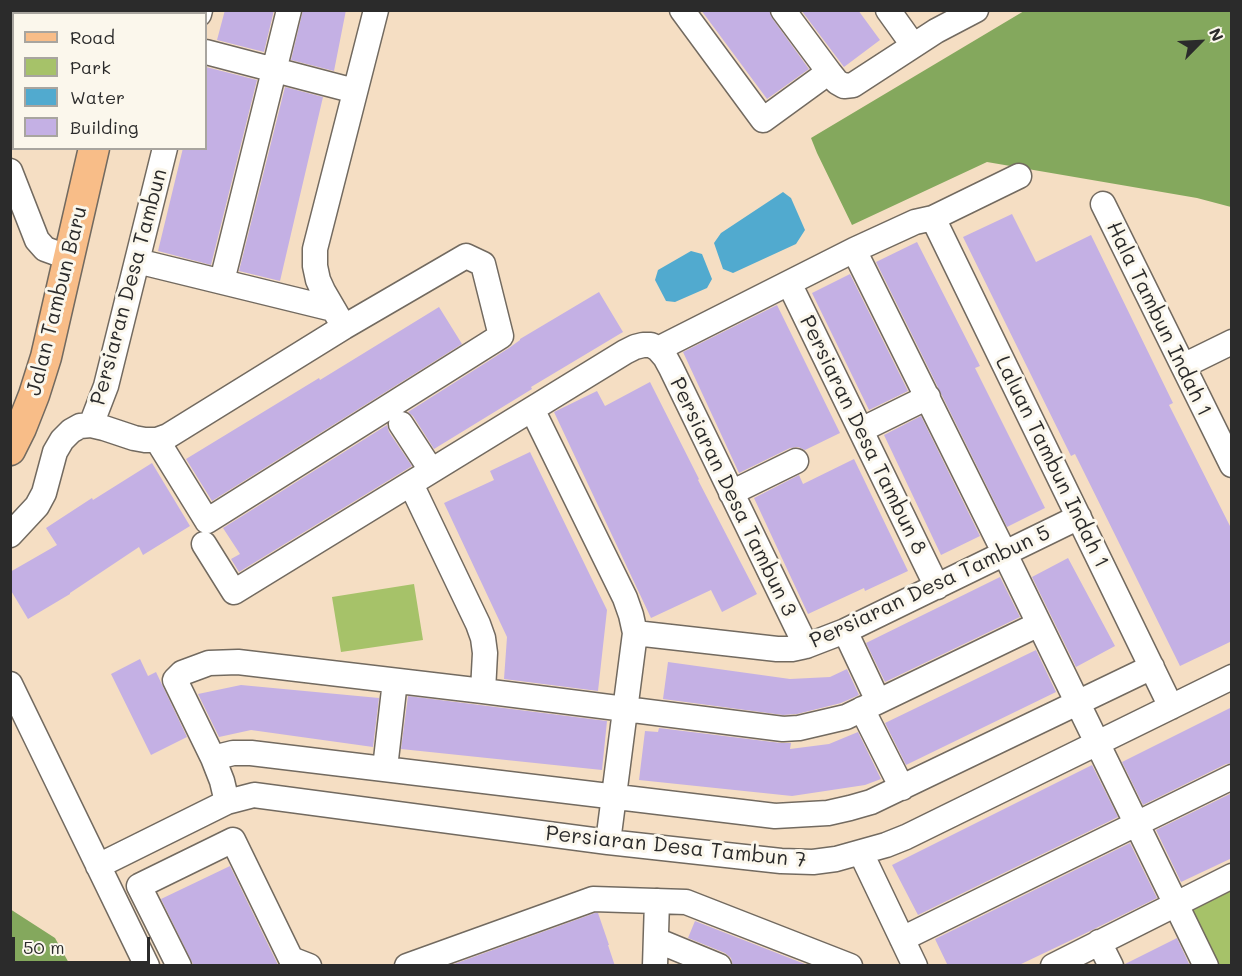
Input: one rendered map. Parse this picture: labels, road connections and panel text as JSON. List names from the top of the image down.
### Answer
{
  "streets": {
    "main road": ["Jalan Tambun Baru"],
    "street": [
      "Persiaran Desa Tambun",
      "Hala Tambun Indah 1",
      "Persiaran Desa Tambun 8",
      "Laluan Tambun Indah 1",
      "Persiaran Desa Tambun 3",
      "Persiaran Desa Tambun 5",
      "Persiaran Desa Tambun 7"
    ]
  },
  "crossings": [
    ["Persiaran Desa Tambun 8", "Persiaran Desa Tambun 5"],
    ["Laluan Tambun Indah 1", "Persiaran Desa Tambun 5"],
    ["Laluan Tambun Indah 1", "Persiaran Desa Tambun 7"],
    ["Persiaran Desa Tambun 3", "Persiaran Desa Tambun 5"]
  ],
  "legend": [
    "Road",
    "Park",
    "Water",
    "Building"
  ],
  "scale_bar": "50 m",
  "north": "top right"
}
